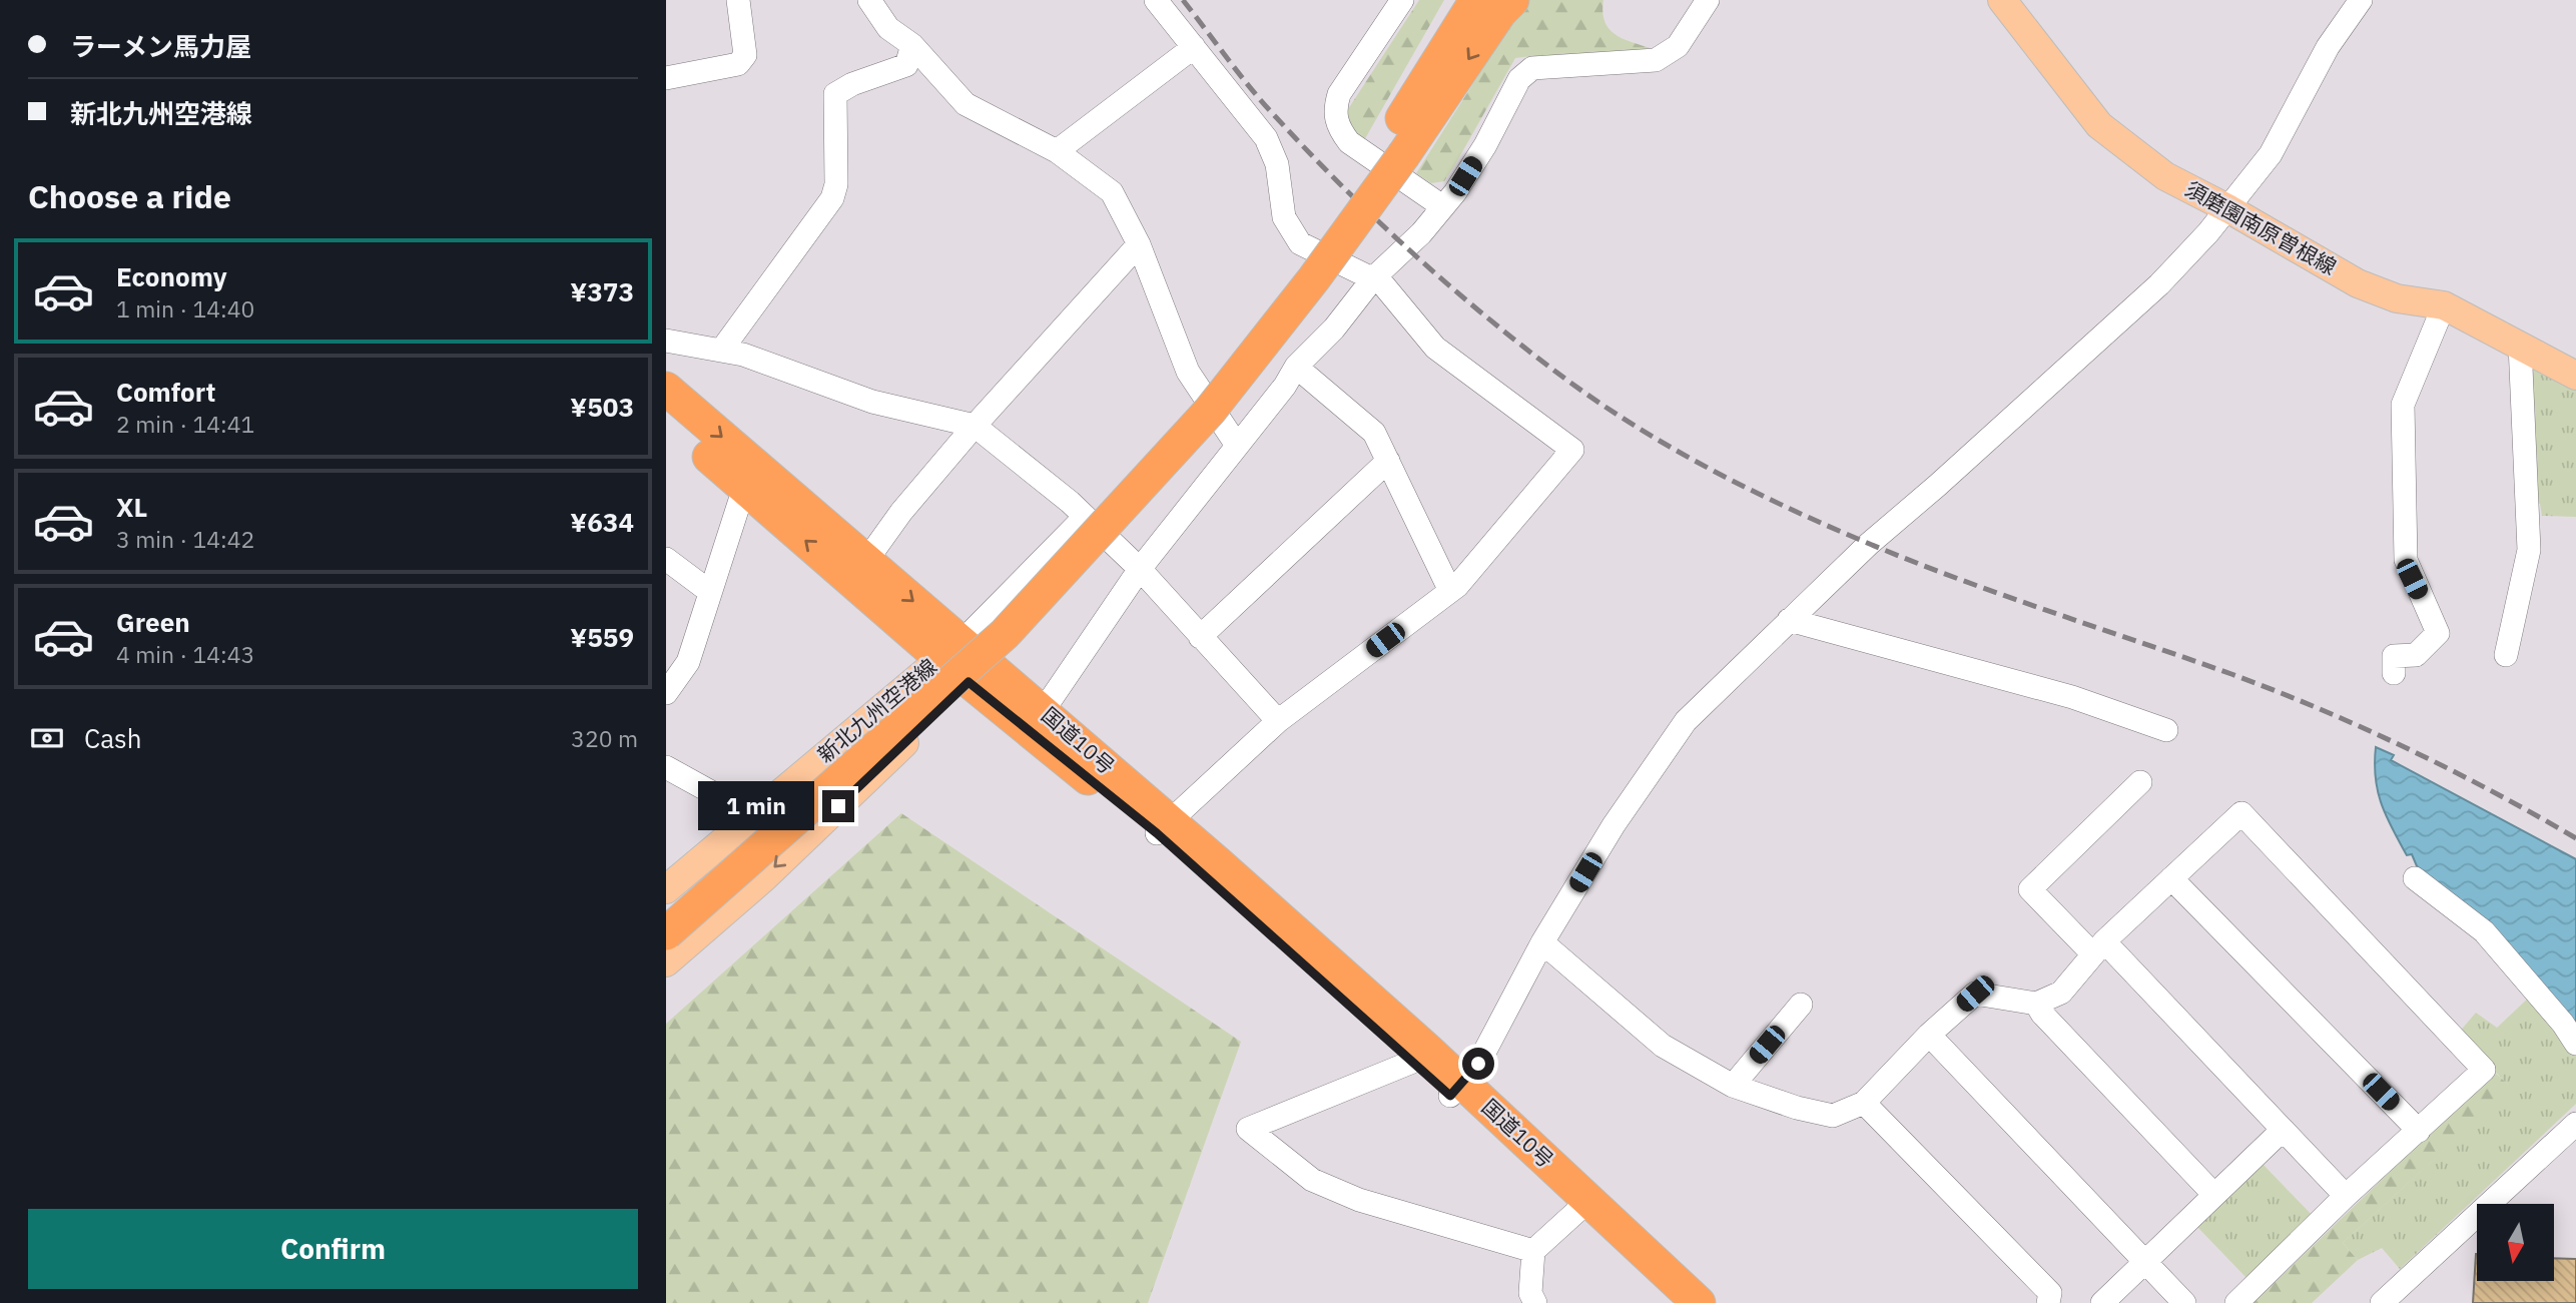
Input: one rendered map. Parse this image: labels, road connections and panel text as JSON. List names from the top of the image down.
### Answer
{
  "streets": {
    "highway": ["国道10号"],
    "main road": ["須磨園南原曽根線", "新北九州空港線"]
  },
  "crossings": [
    ["新北九州空港線", "国道10号"]
  ],
  "north": "bottom",
  "page": {
    "banner": ["ラーメン馬力屋", "新北九州空港線"],
    "heading": "Choose a ride",
    "list": [
      {
        "name": "Economy",
        "note": "1 min · 14:40",
        "value": "¥373"
      },
      {
        "name": "Comfort",
        "note": "2 min · 14:41",
        "value": "¥503"
      },
      {
        "name": "XL",
        "note": "3 min · 14:42",
        "value": "¥634"
      },
      {
        "name": "Green",
        "note": "4 min · 14:43",
        "value": "¥559"
      }
    ],
    "pay": ["Cash", "320 m"],
    "bubble": "1 min",
    "buttons": "Confirm"
  }
}
